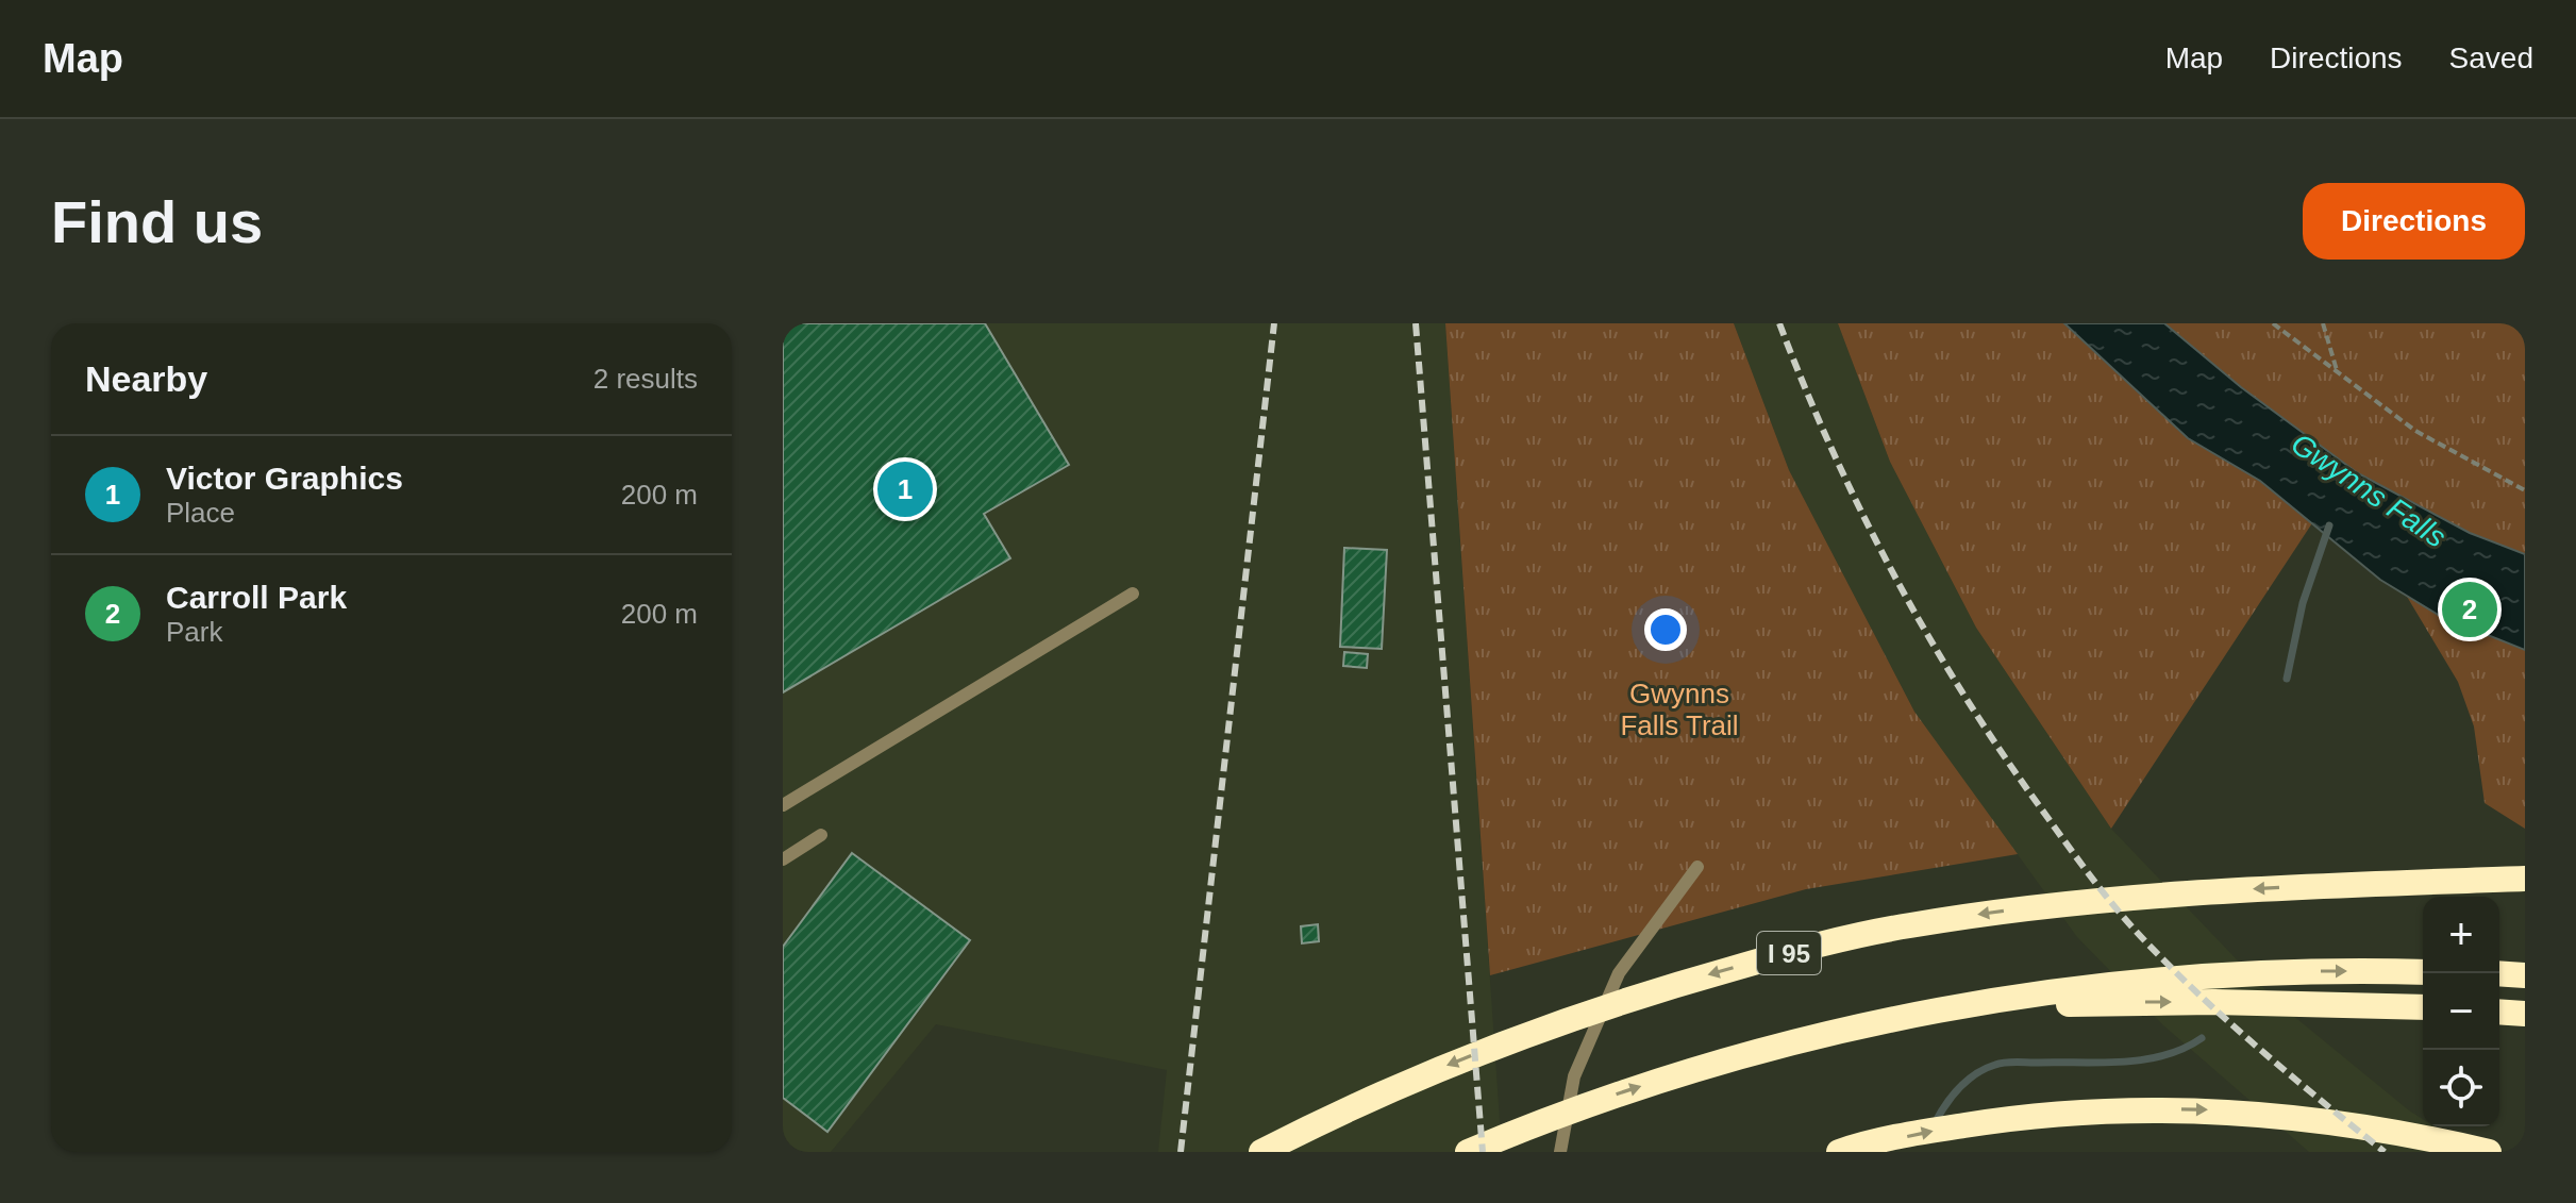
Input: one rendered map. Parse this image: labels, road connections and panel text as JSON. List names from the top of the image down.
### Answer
{
  "streets": {
    "highway": ["I 95"]
  },
  "water": ["Gwynns Falls"],
  "parks": ["Gwynns Falls Trail"],
  "page": {
    "header": "Map",
    "nav": ["Map", "Directions", "Saved"],
    "buttons": "Directions",
    "title": "Find us",
    "heading": ["Nearby", "2 results"],
    "list": [
      {
        "mark": "1",
        "name": "Victor Graphics",
        "note": "Place",
        "value": "200 m"
      },
      {
        "mark": "2",
        "name": "Carroll Park",
        "note": "Park",
        "value": "200 m"
      }
    ],
    "pins": ["1", "2"],
    "map_buttons": ["+", "−"]
  }
}
